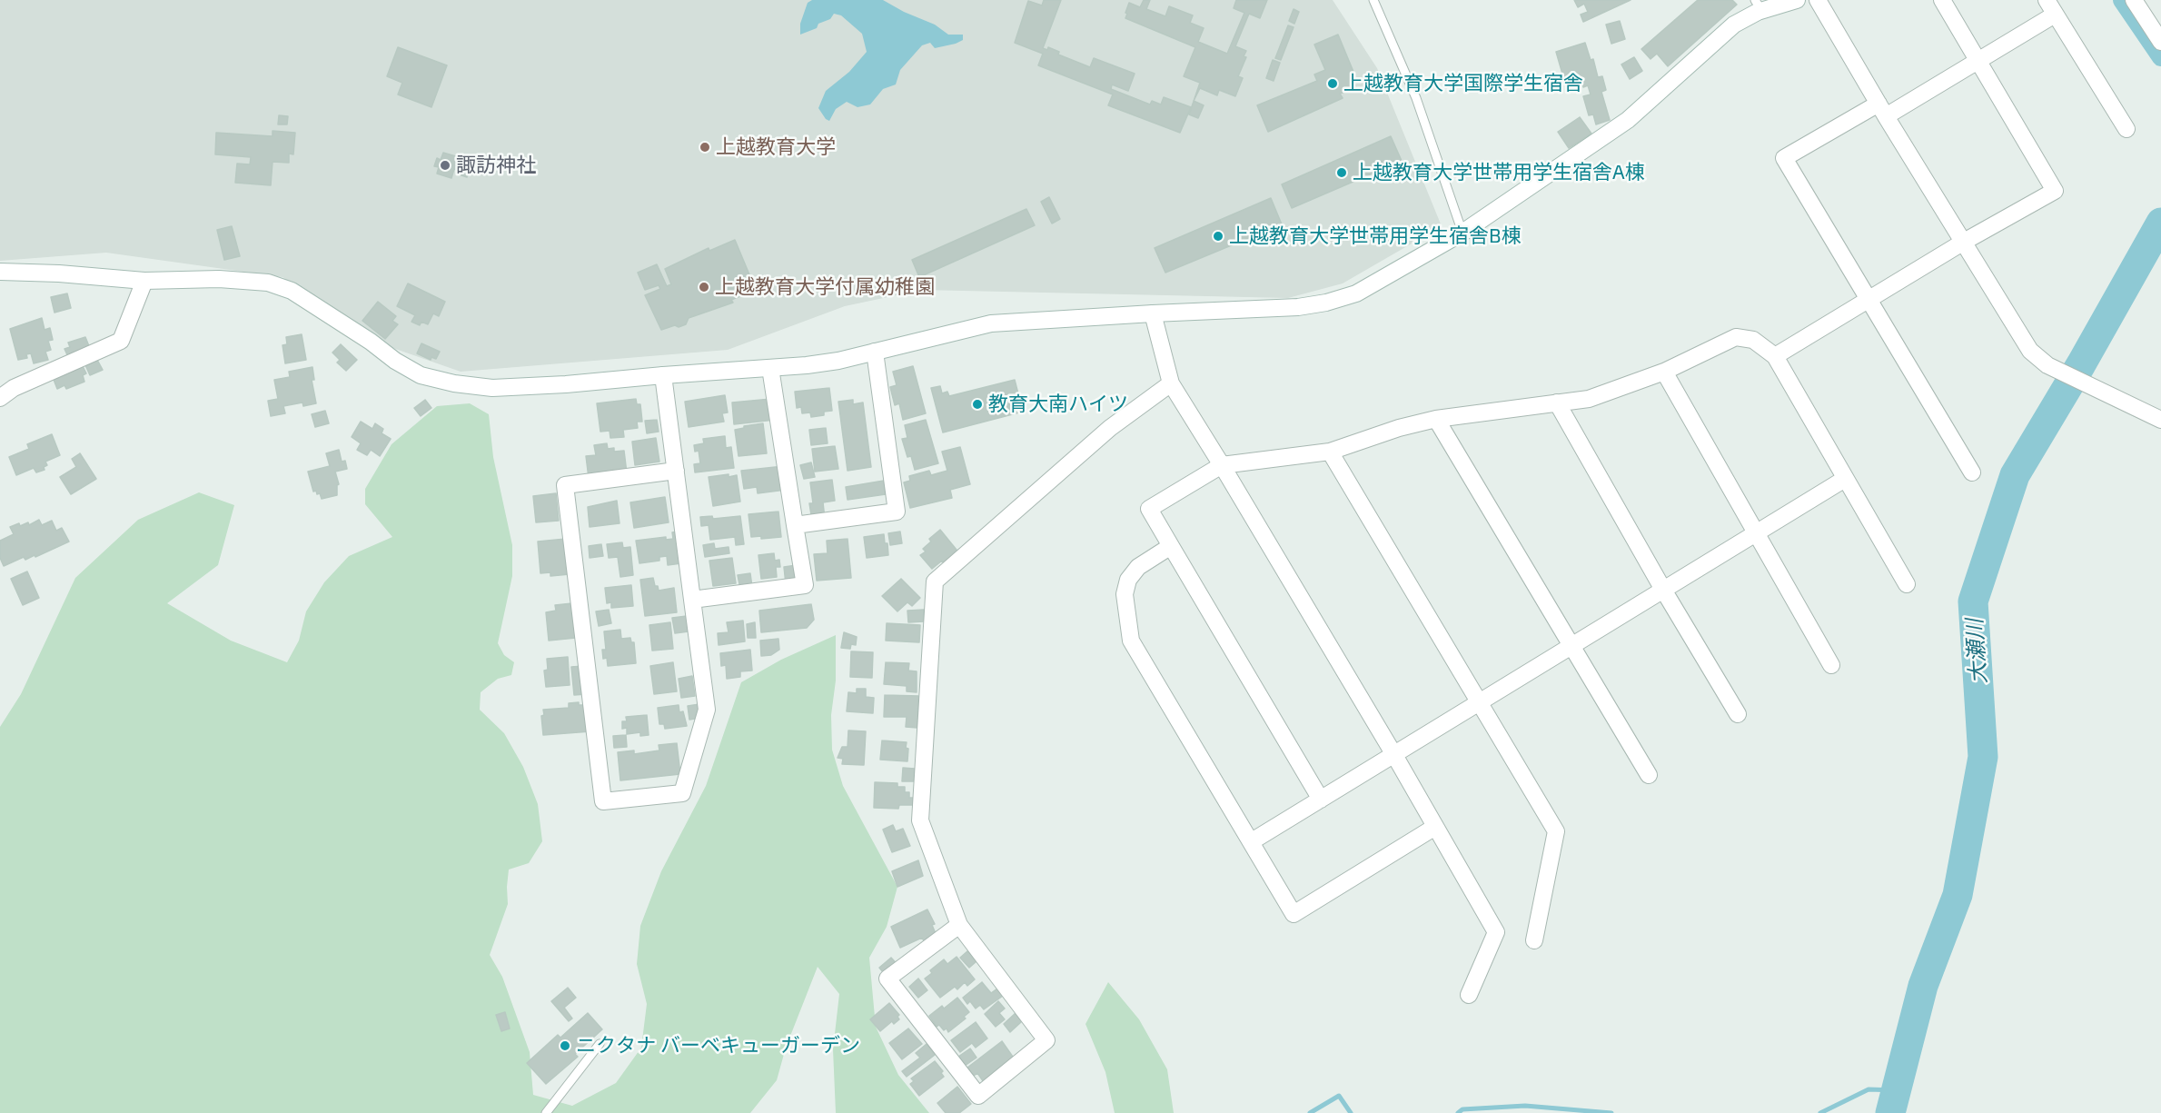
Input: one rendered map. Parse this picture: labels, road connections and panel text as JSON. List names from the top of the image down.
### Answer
{
  "water": ["大瀬川"],
  "places": [
    "上越教育大学国際学生宿舎",
    "上越教育大学",
    "諏訪神社",
    "上越教育大学世帯用学生宿舎A棟",
    "上越教育大学世帯用学生宿舎B棟",
    "上越教育大学付属幼稚園",
    "教育大南ハイツ",
    "ニクタナ バーベキューガーデン"
  ]
}
